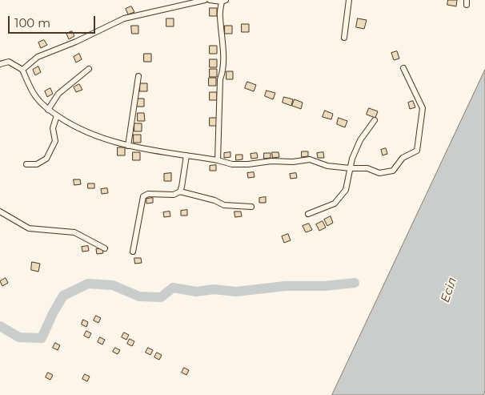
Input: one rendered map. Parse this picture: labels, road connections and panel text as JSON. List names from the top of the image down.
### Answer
{
  "water": ["Есіл"],
  "scale_bar": "100 m"
}
